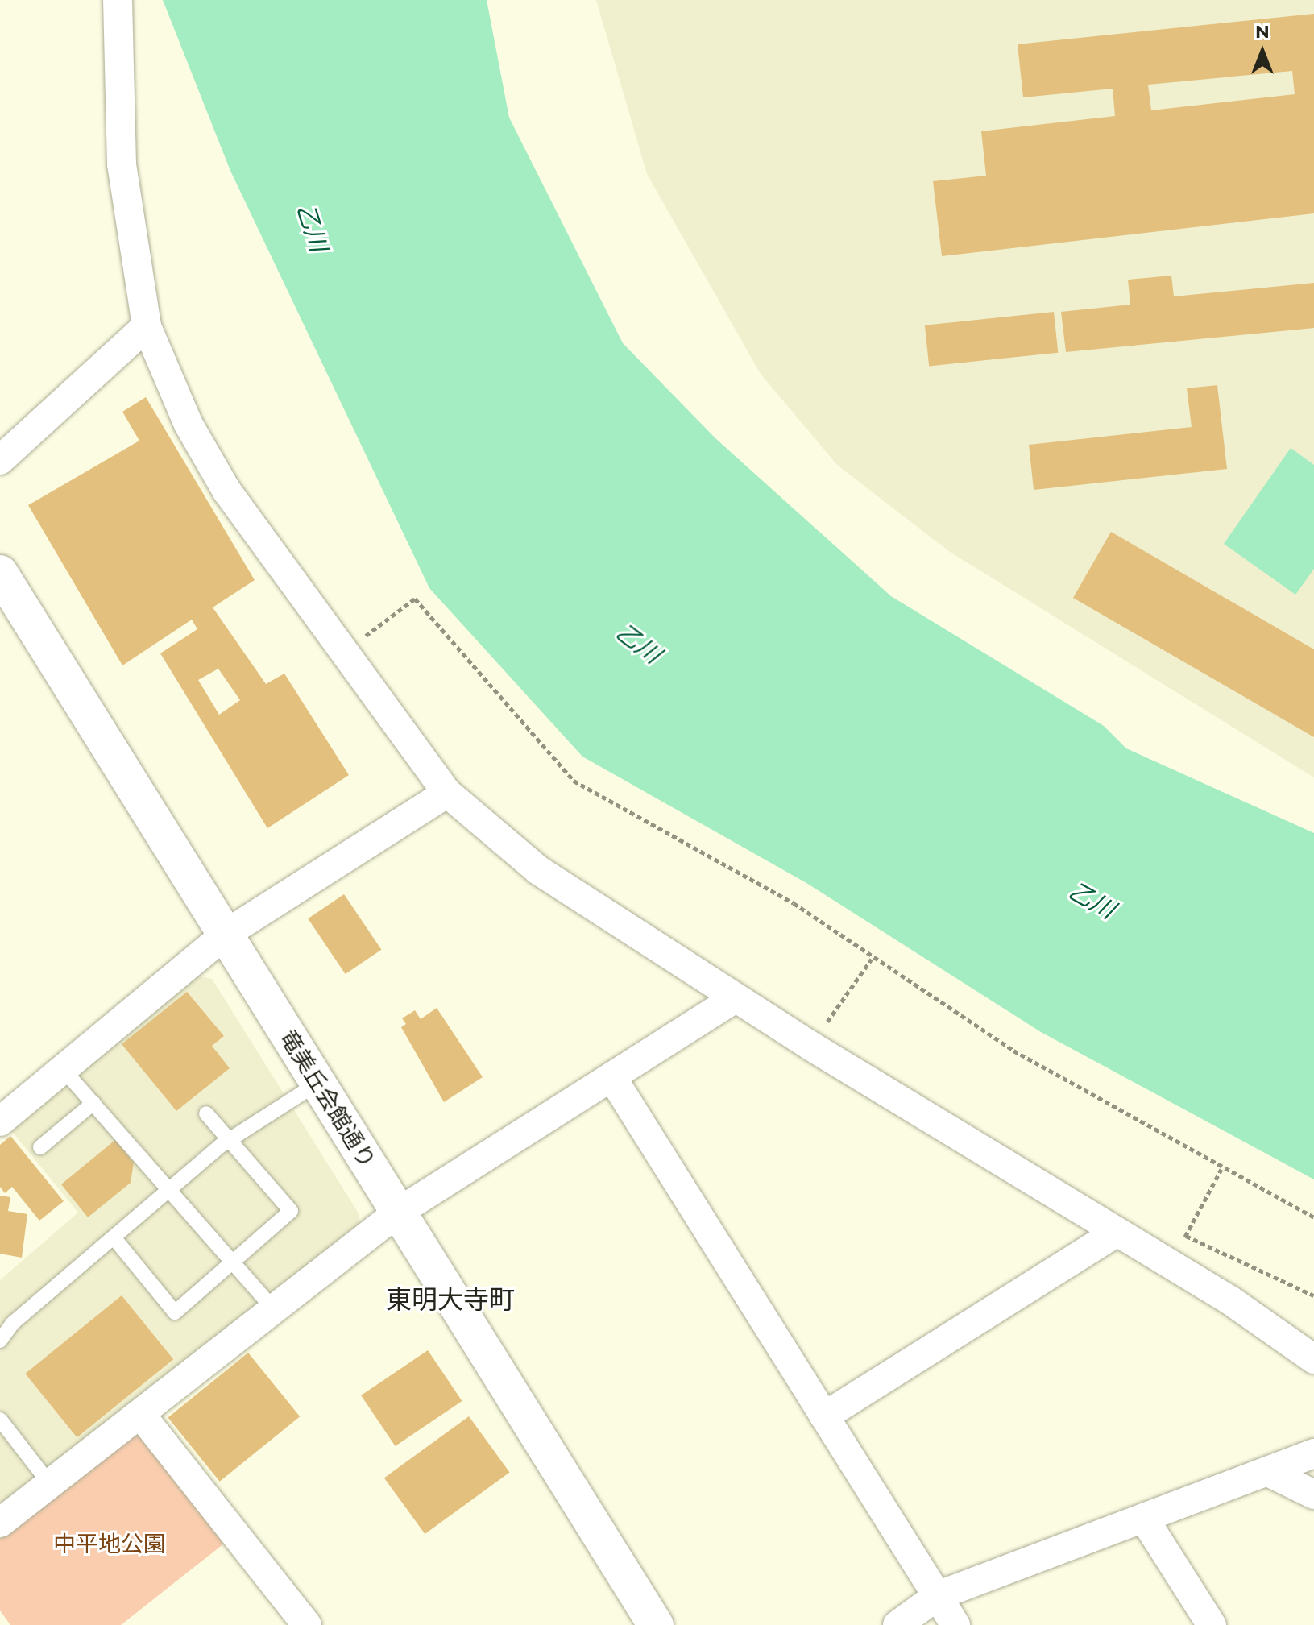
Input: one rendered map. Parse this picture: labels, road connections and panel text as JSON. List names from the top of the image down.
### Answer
{
  "streets": {
    "street": ["竜美丘会館通り"]
  },
  "districts": ["東明大寺町"],
  "water": ["乙川"],
  "parks": ["中平地公園"],
  "north": "top"
}
